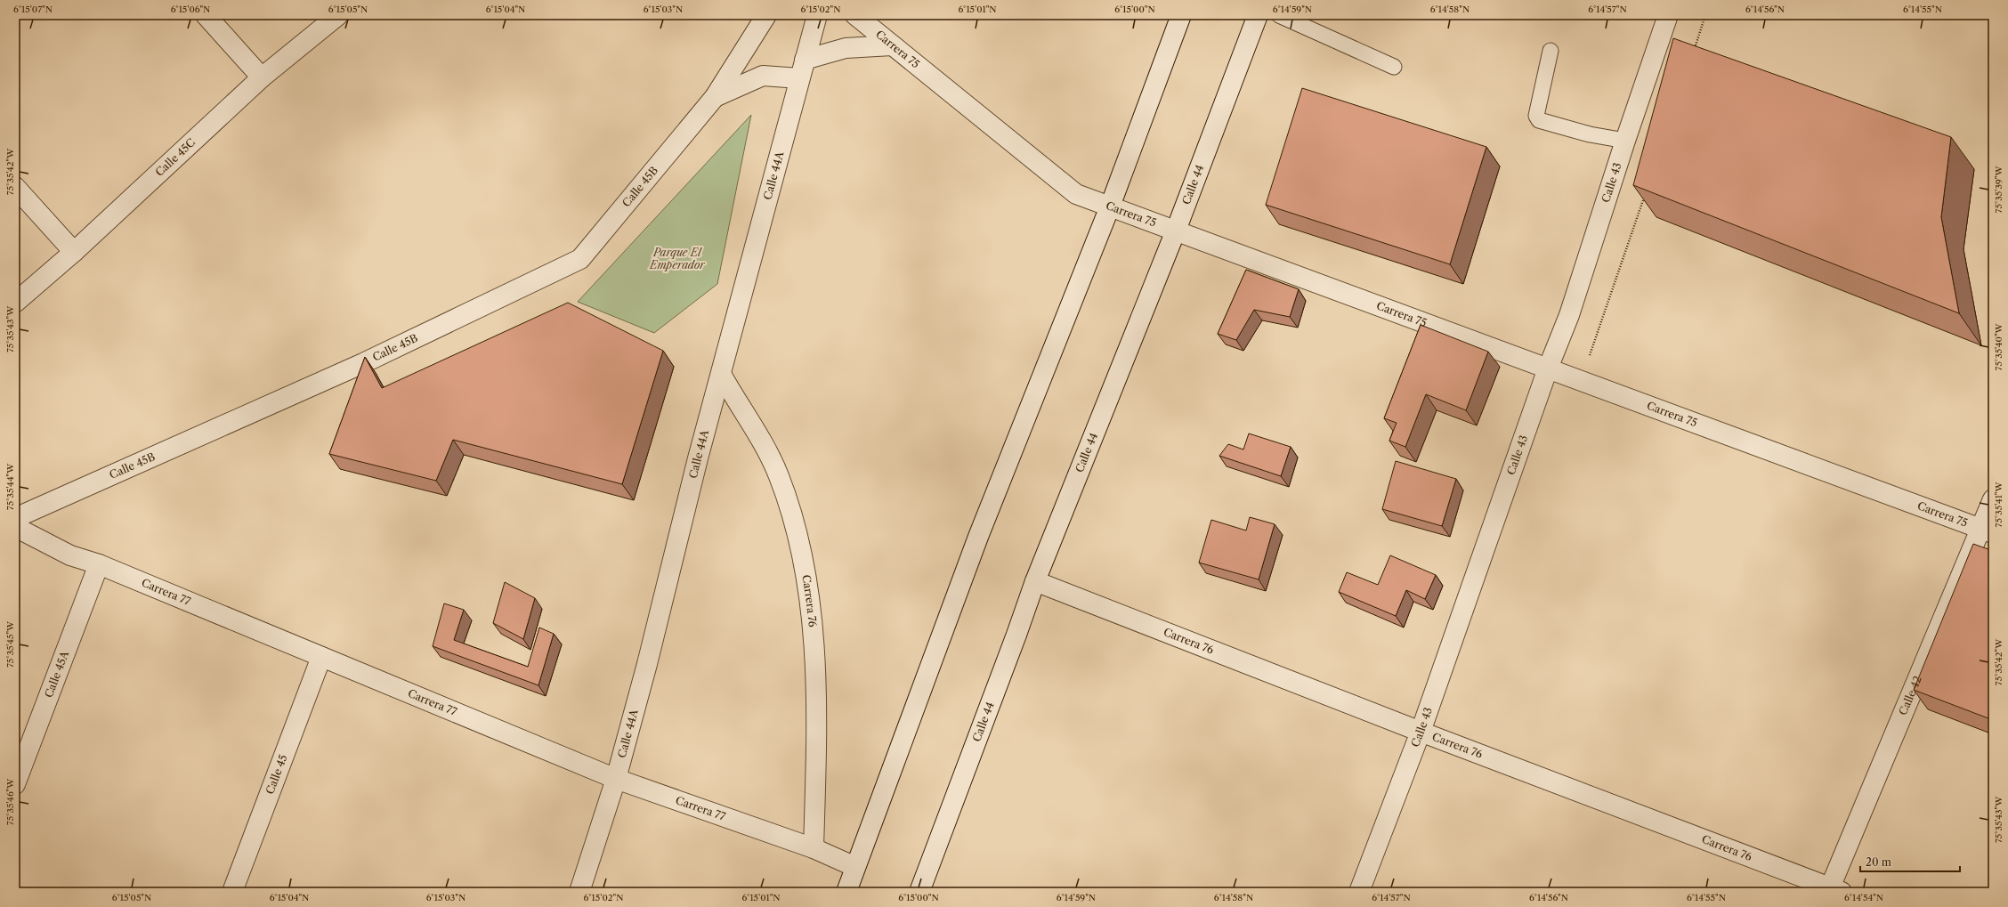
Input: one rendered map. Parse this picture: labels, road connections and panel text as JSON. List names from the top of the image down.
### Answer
{
  "streets": {
    "street": [
      "Carrera 75",
      "Calle 45C",
      "Calle 44A",
      "Calle 43",
      "Calle 44",
      "Calle 45B",
      "Carrera 77",
      "Carrera 76",
      "Calle 45A",
      "Calle 42",
      "Calle 45"
    ]
  },
  "crossings": [
    ["Carrera 75", "Calle 43"],
    ["Carrera 75", "Calle 44"],
    ["Carrera 75", "Calle 42"],
    ["Calle 44A", "Calle 45B"],
    ["Calle 44A", "Carrera 77"],
    ["Calle 44A", "Carrera 76"],
    ["Calle 43", "Carrera 76"],
    ["Calle 44", "Carrera 76"],
    ["Carrera 77", "Carrera 76"],
    ["Carrera 77", "Calle 45A"],
    ["Carrera 77", "Calle 45"],
    ["Carrera 76", "Calle 42"]
  ],
  "parks": ["Parque El Emperador"],
  "scale_bar": "20 m",
  "coordinates": [
    "6°15'07\"N",
    "6°15'06\"N",
    "6°15'05\"N",
    "6°15'04\"N",
    "6°15'03\"N",
    "6°15'02\"N",
    "6°15'01\"N",
    "6°15'00\"N",
    "6°14'59\"N",
    "6°14'58\"N",
    "6°14'57\"N",
    "6°14'56\"N",
    "6°14'55\"N",
    "75°35'42\"W",
    "75°35'39\"W",
    "75°35'43\"W",
    "75°35'40\"W",
    "75°35'44\"W",
    "75°35'41\"W",
    "75°35'45\"W",
    "75°35'46\"W",
    "6°14'54\"N"
  ]
}
